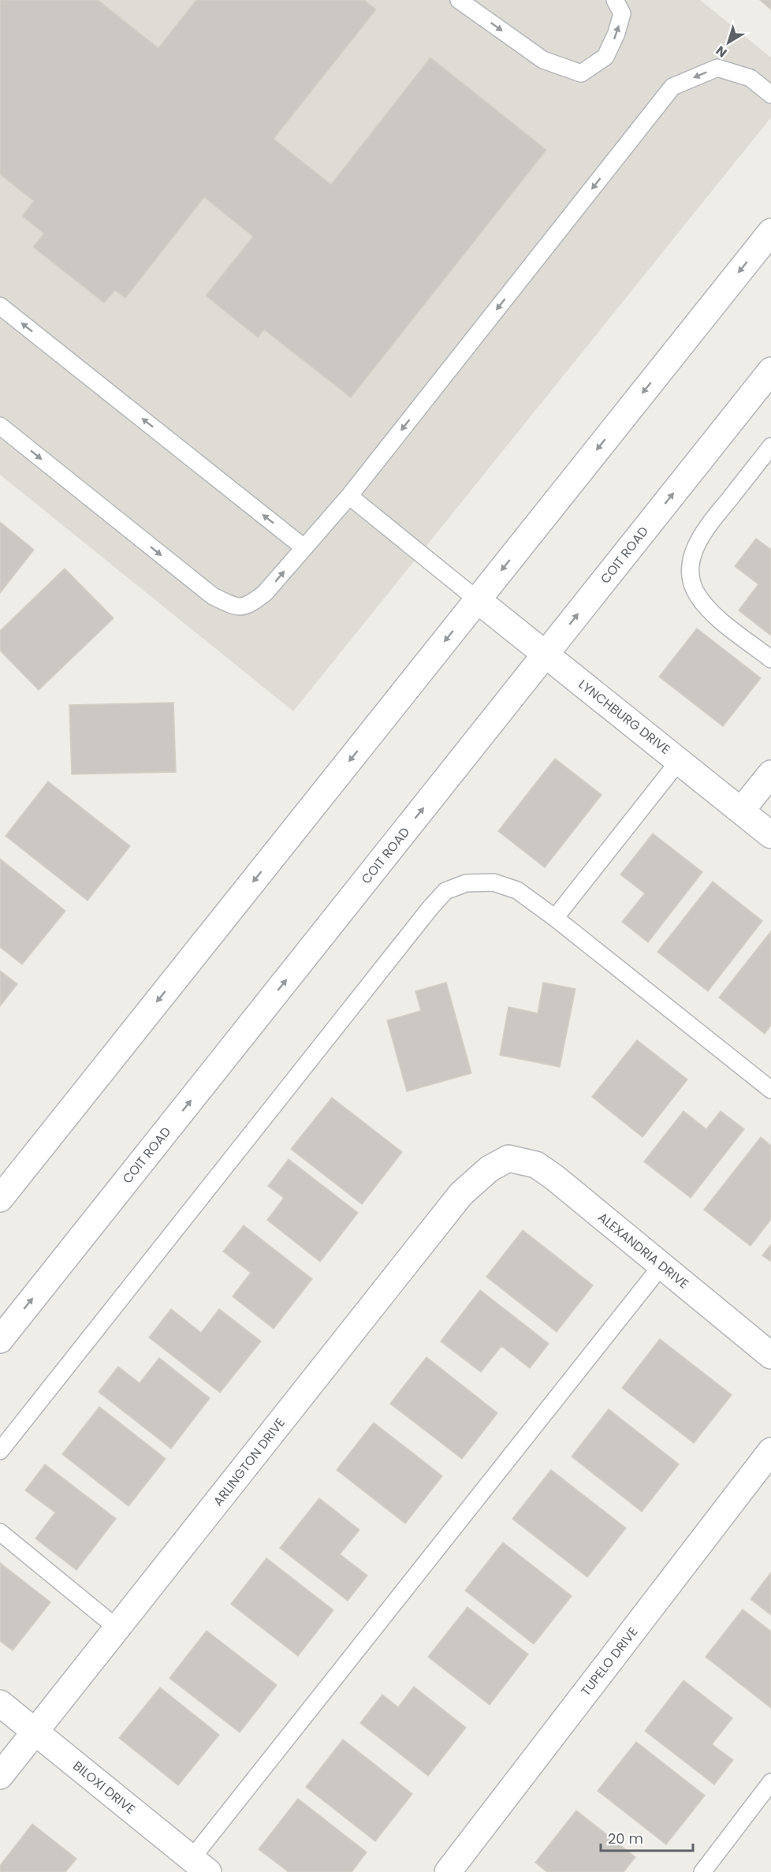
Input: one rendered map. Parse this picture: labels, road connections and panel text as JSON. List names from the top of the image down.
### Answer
{
  "streets": {
    "main road": [
      "COIT ROAD",
      "LYNCHBURG DRIVE",
      "ALEXANDRIA DRIVE",
      "ARLINGTON DRIVE",
      "TUPELO DRIVE",
      "BILOXI DRIVE"
    ]
  },
  "crossings": [
    ["COIT ROAD", "LYNCHBURG DRIVE"],
    ["ALEXANDRIA DRIVE", "ARLINGTON DRIVE"],
    ["ARLINGTON DRIVE", "BILOXI DRIVE"]
  ],
  "scale_bar": "20 m",
  "north": "bottom left"
}
